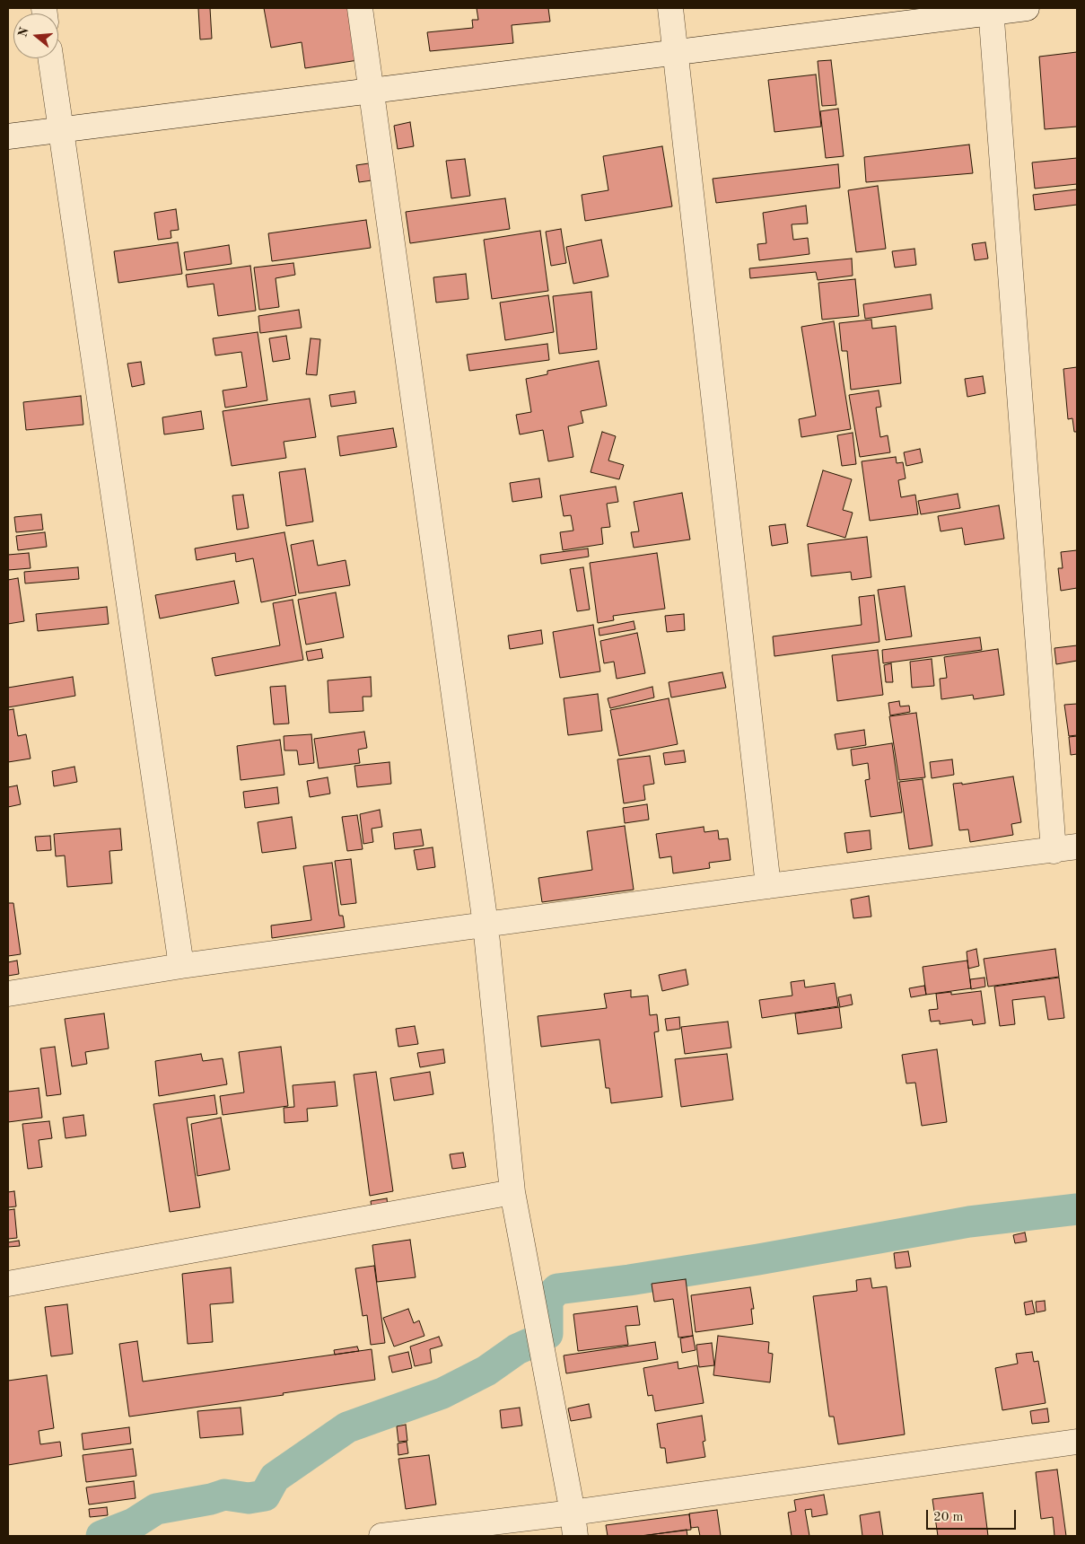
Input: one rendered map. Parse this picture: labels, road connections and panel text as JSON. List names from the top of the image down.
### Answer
{
  "scale_bar": "20 m",
  "north": "left"
}
